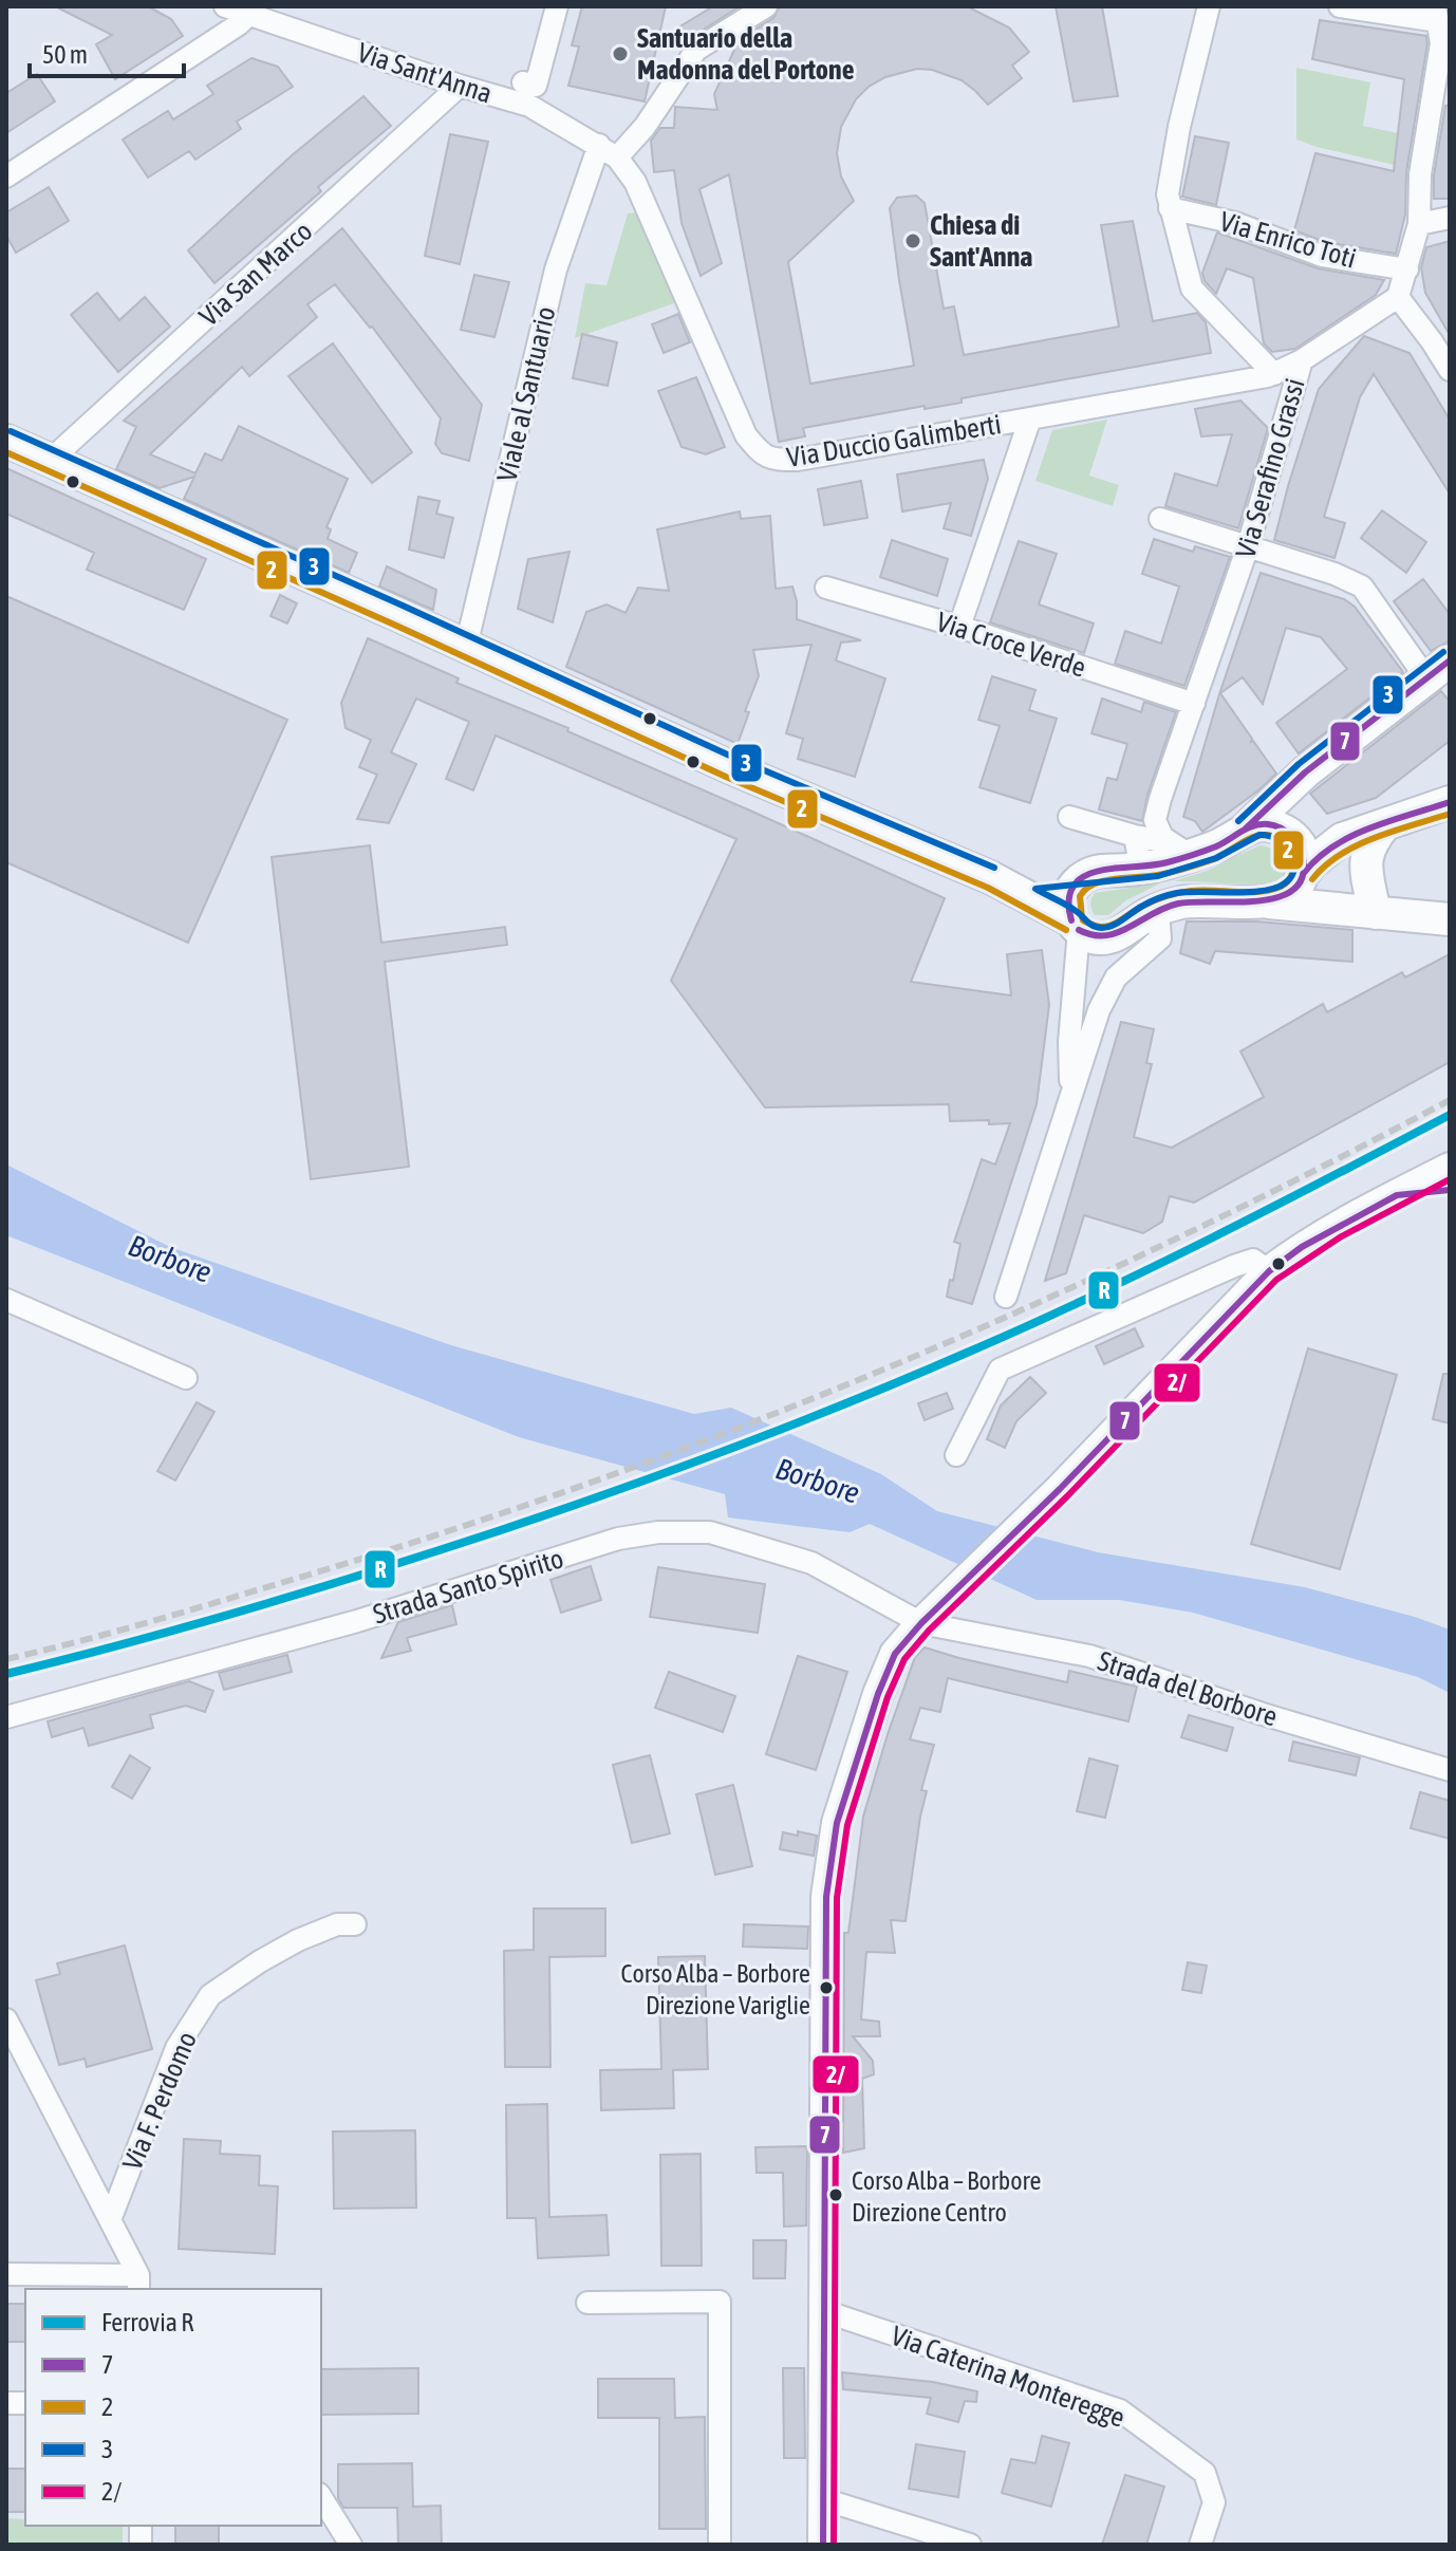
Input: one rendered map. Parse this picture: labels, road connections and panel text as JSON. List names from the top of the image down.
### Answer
{
  "streets": {
    "street": [
      "Via Sant'Anna",
      "Via Enrico Toti",
      "Via San Marco",
      "Viale al Santuario",
      "Via Duccio Galimberti",
      "Via Serafino Grassi",
      "Via Croce Verde",
      "Strada Santo Spirito",
      "Strada del Borbore",
      "Via F. Perdomo",
      "Via Caterina Monteregge"
    ]
  },
  "crossings": [
    ["Via Sant'Anna", "Via San Marco"],
    ["Via Sant'Anna", "Viale al Santuario"],
    ["Via Sant'Anna", "Via Duccio Galimberti"],
    ["Viale al Santuario", "Via Duccio Galimberti"],
    ["Via Duccio Galimberti", "Via Serafino Grassi"],
    ["Via Serafino Grassi", "Via Croce Verde"],
    ["Strada Santo Spirito", "Strada del Borbore"]
  ],
  "water": ["Borbore"],
  "places": [
    "Santuario della Madonna del Portone",
    "Chiesa di Sant'Anna",
    "Corso Alba – Borbore Direzione Variglie",
    "Corso Alba – Borbore Direzione Centro"
  ],
  "lines": [
    "transit line 3",
    "transit line 2",
    "transit line 7",
    "rail line R",
    "transit line 2/"
  ],
  "legend": [
    "Ferrovia R",
    "7",
    "2",
    "3",
    "2/"
  ],
  "scale_bar": "50 m"
}
